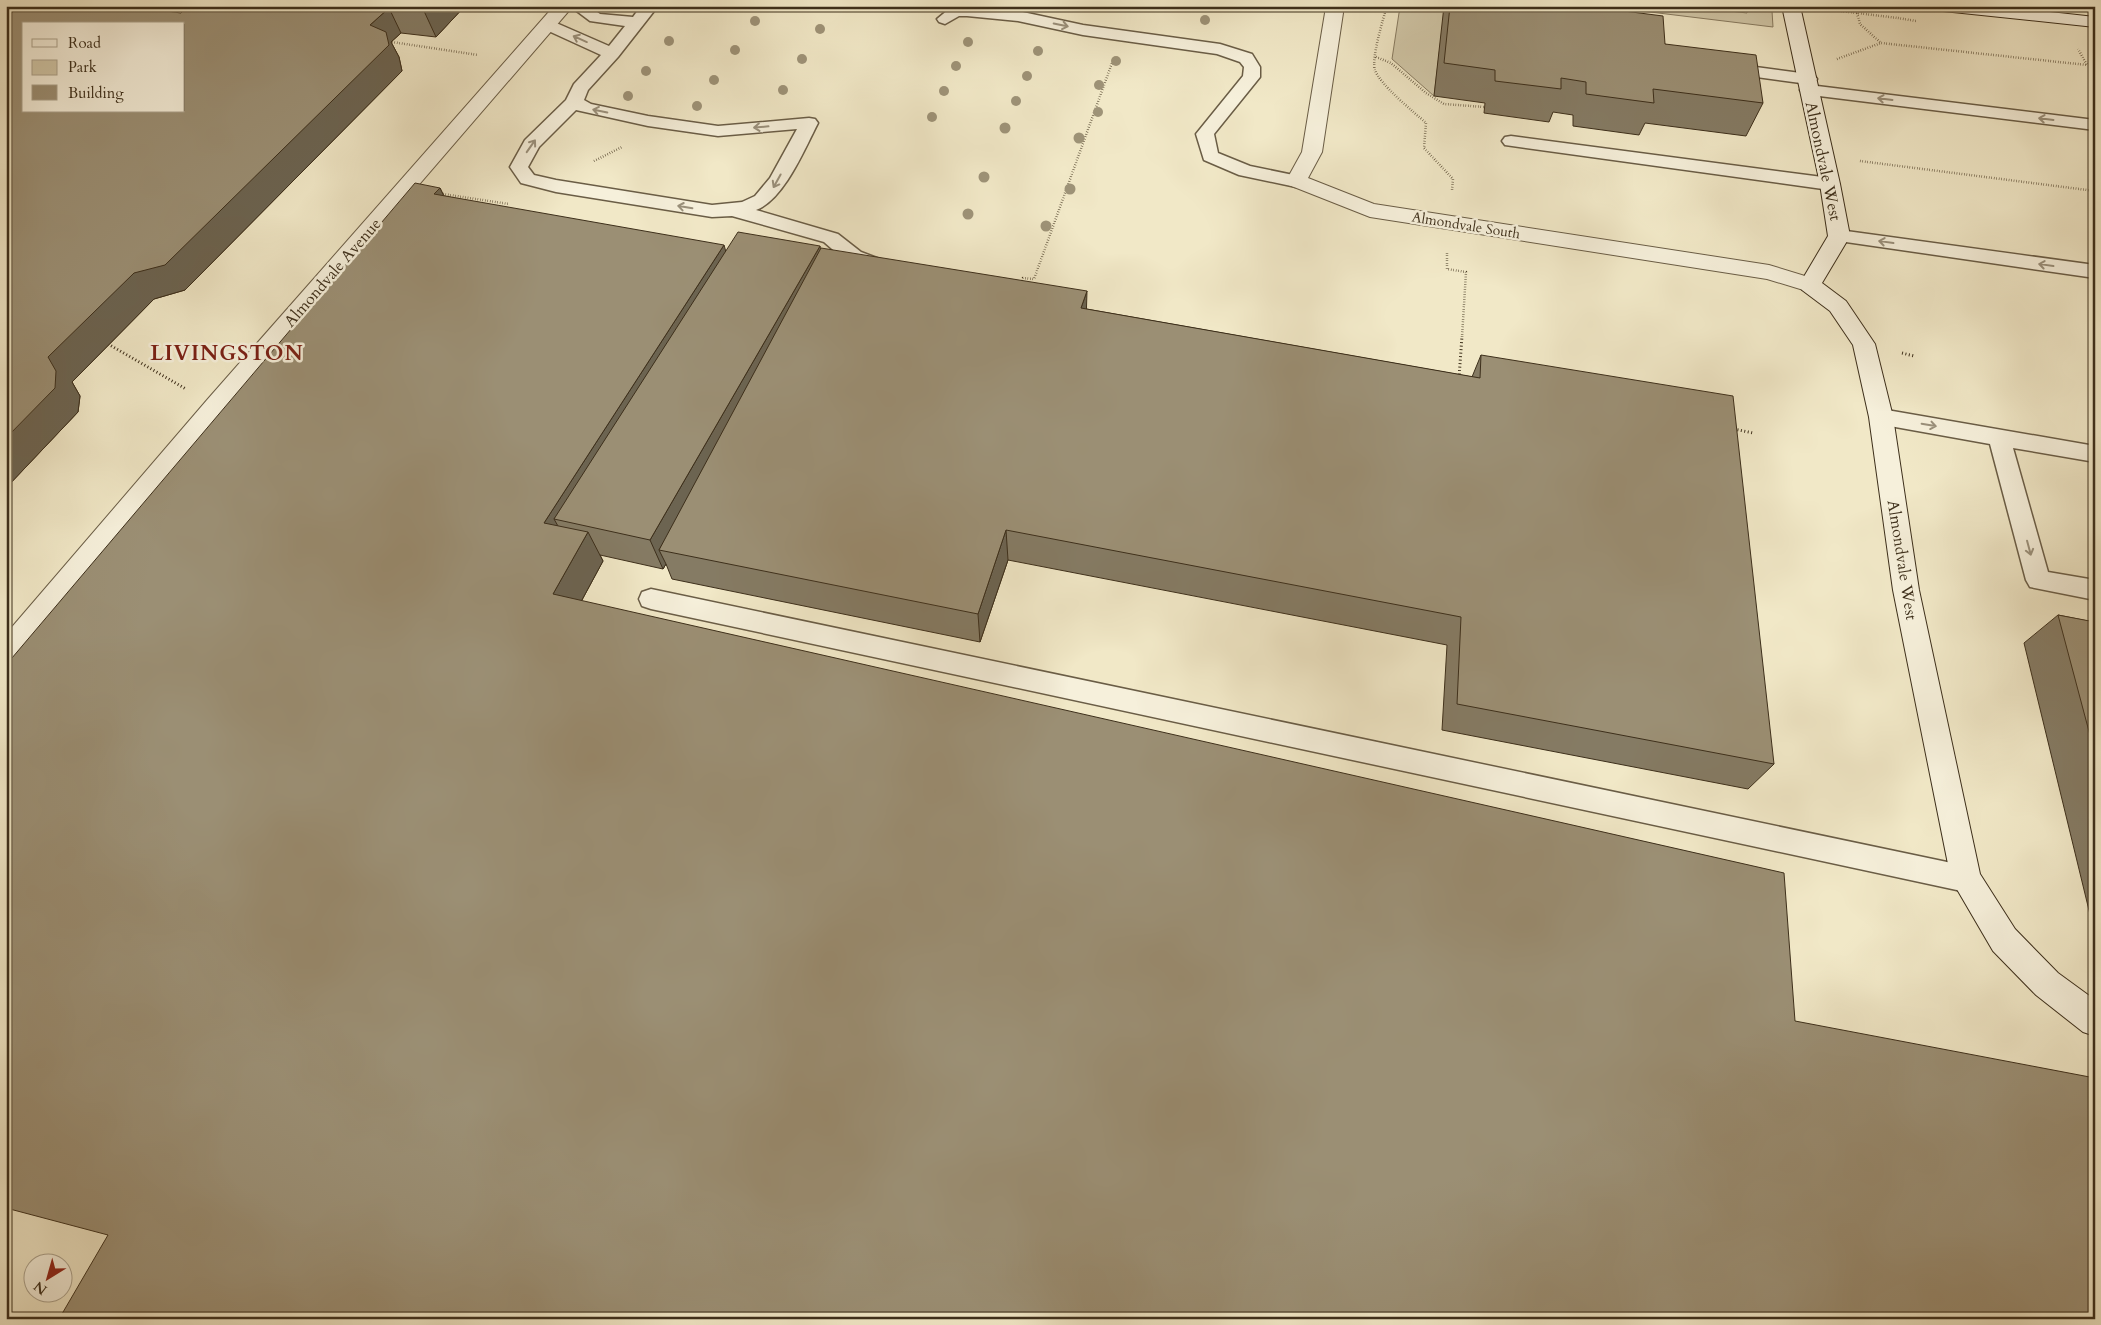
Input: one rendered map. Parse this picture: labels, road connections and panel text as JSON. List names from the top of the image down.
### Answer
{
  "streets": {
    "street": ["Almondvale West", "Almondvale South", "Almondvale Avenue"]
  },
  "crossings": [
    ["Almondvale West", "Almondvale South"]
  ],
  "districts": ["LIVINGSTON"],
  "legend": ["Road", "Park", "Building"],
  "north": "bottom left"
}
